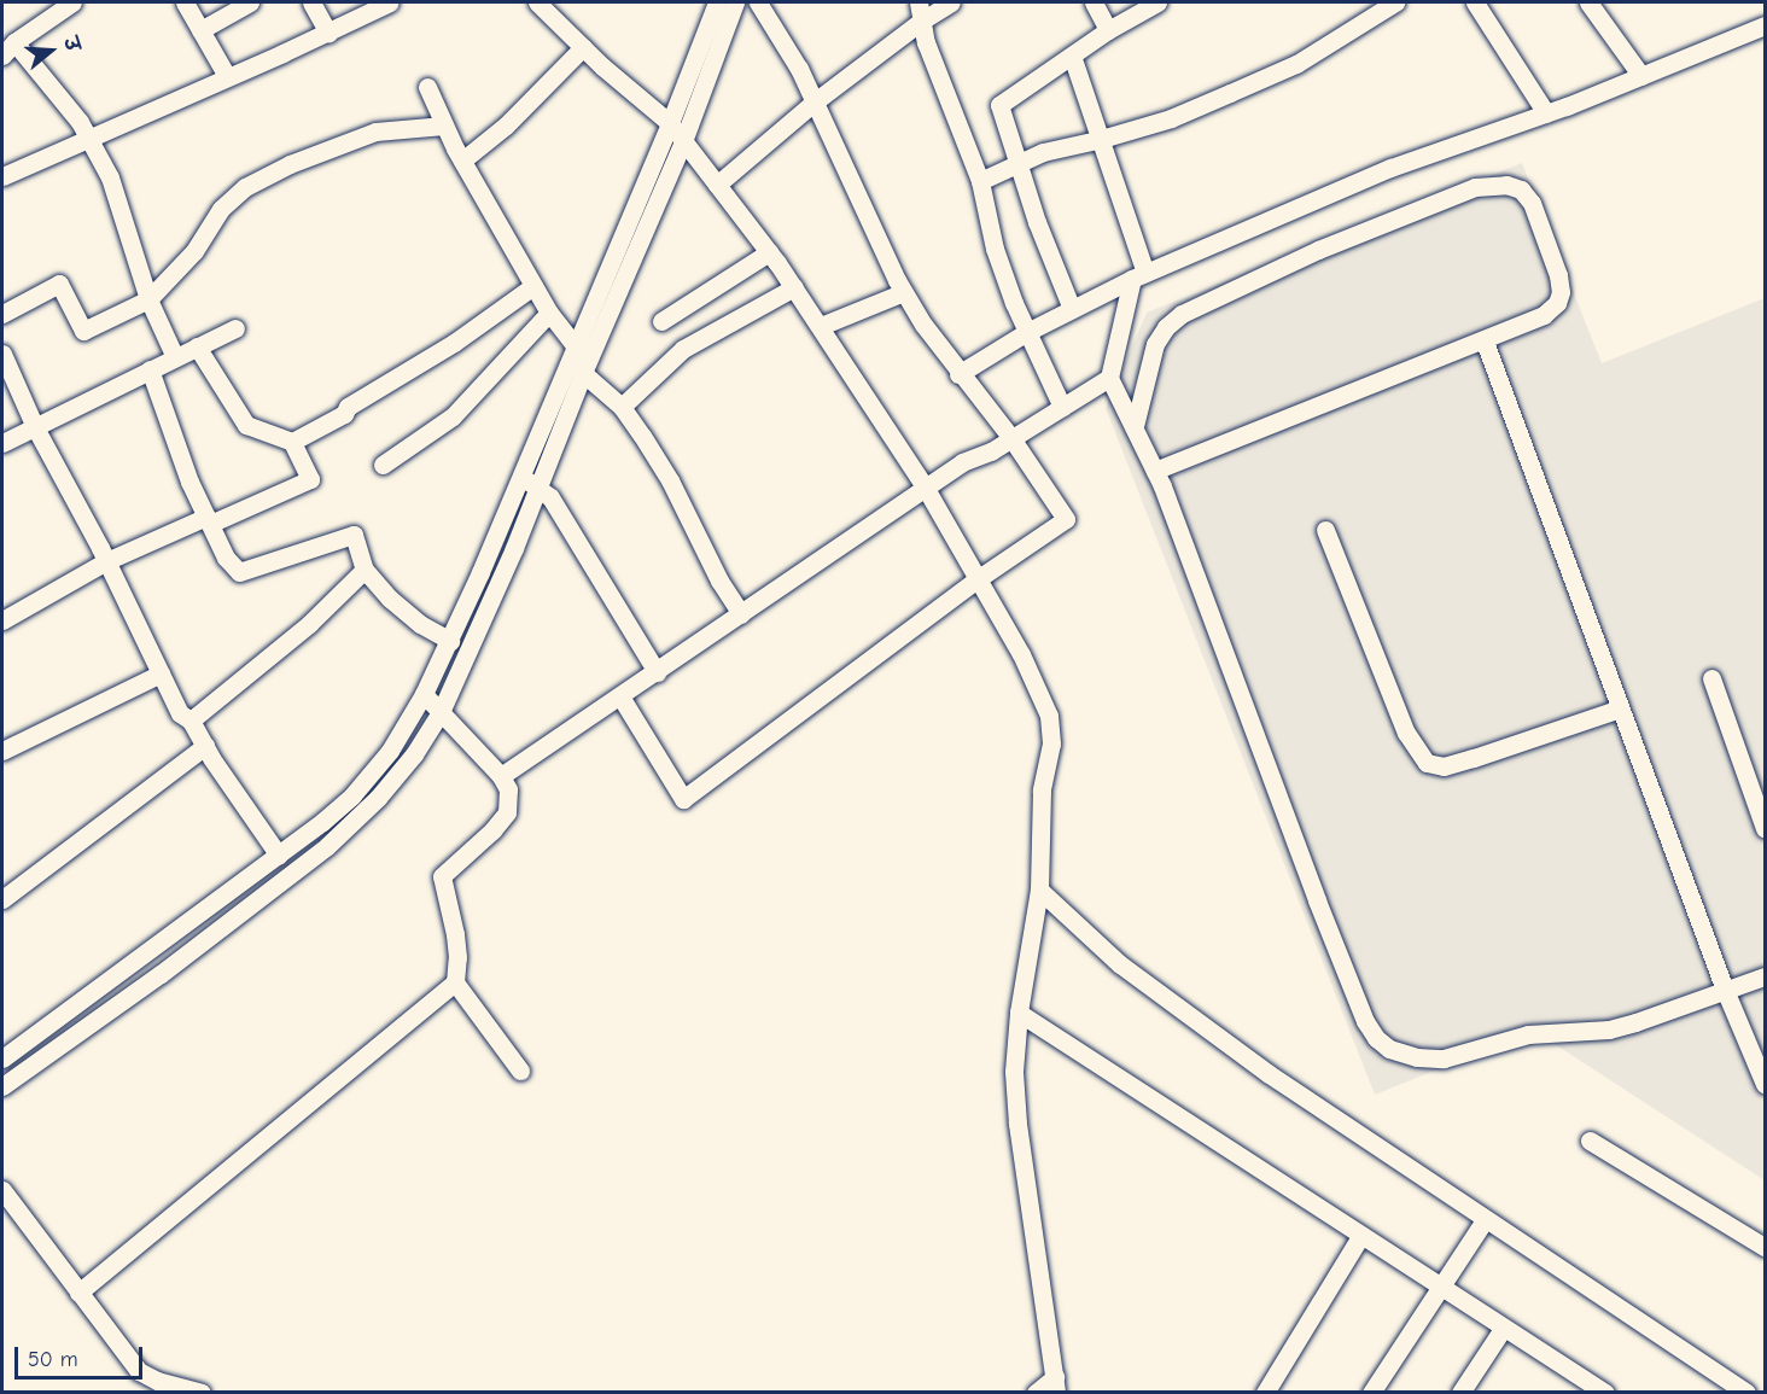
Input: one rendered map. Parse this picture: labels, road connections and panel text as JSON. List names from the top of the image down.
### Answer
{
  "scale_bar": "50 m",
  "north": "right"
}
